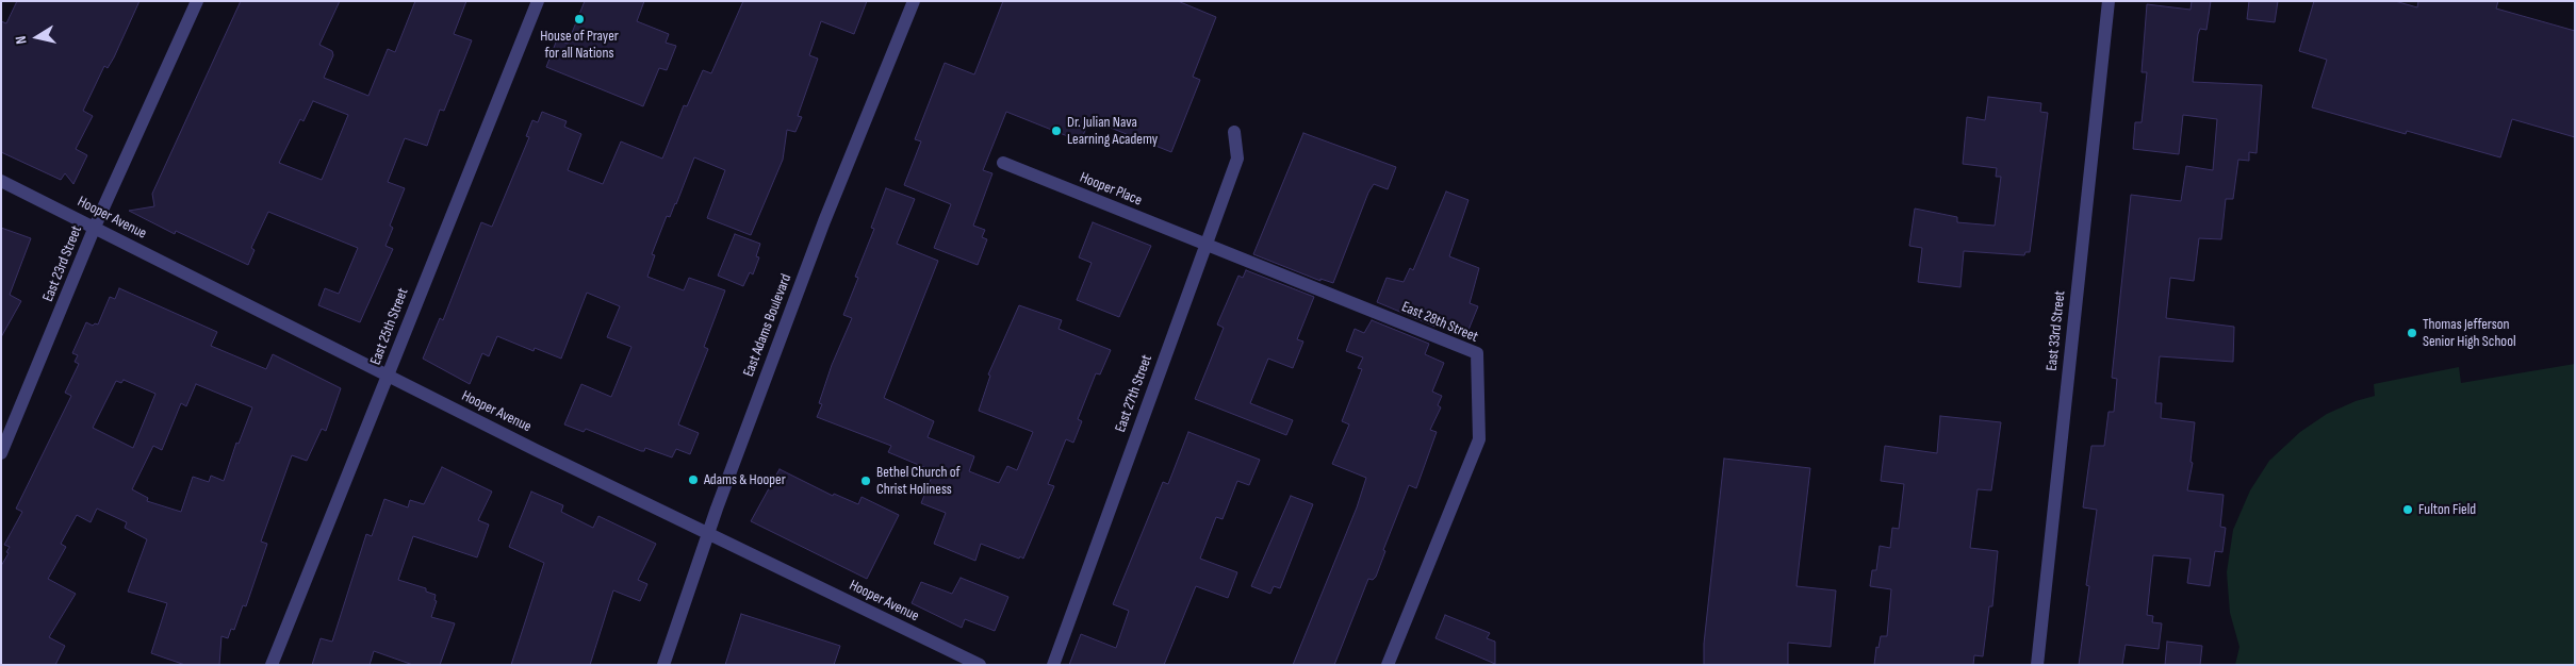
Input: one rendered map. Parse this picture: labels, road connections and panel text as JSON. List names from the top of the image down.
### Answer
{
  "streets": {
    "street": [
      "Hooper Place",
      "Hooper Avenue",
      "East 23rd Street",
      "East 28th Street",
      "East Adams Boulevard",
      "East 25th Street",
      "East 33rd Street",
      "East 27th Street"
    ]
  },
  "crossings": [
    ["Hooper Place", "East 28th Street"],
    ["Hooper Place", "East 27th Street"],
    ["Hooper Avenue", "East 23rd Street"],
    ["Hooper Avenue", "East Adams Boulevard"],
    ["Hooper Avenue", "East 25th Street"],
    ["East 28th Street", "East 27th Street"]
  ],
  "places": [
    "House of Prayer for all Nations",
    "Dr. Julian Nava Learning Academy",
    "Thomas Jefferson Senior High School",
    "Adams & Hooper",
    "Bethel Church of Christ Holiness",
    "Fulton Field"
  ],
  "north": "left"
}
